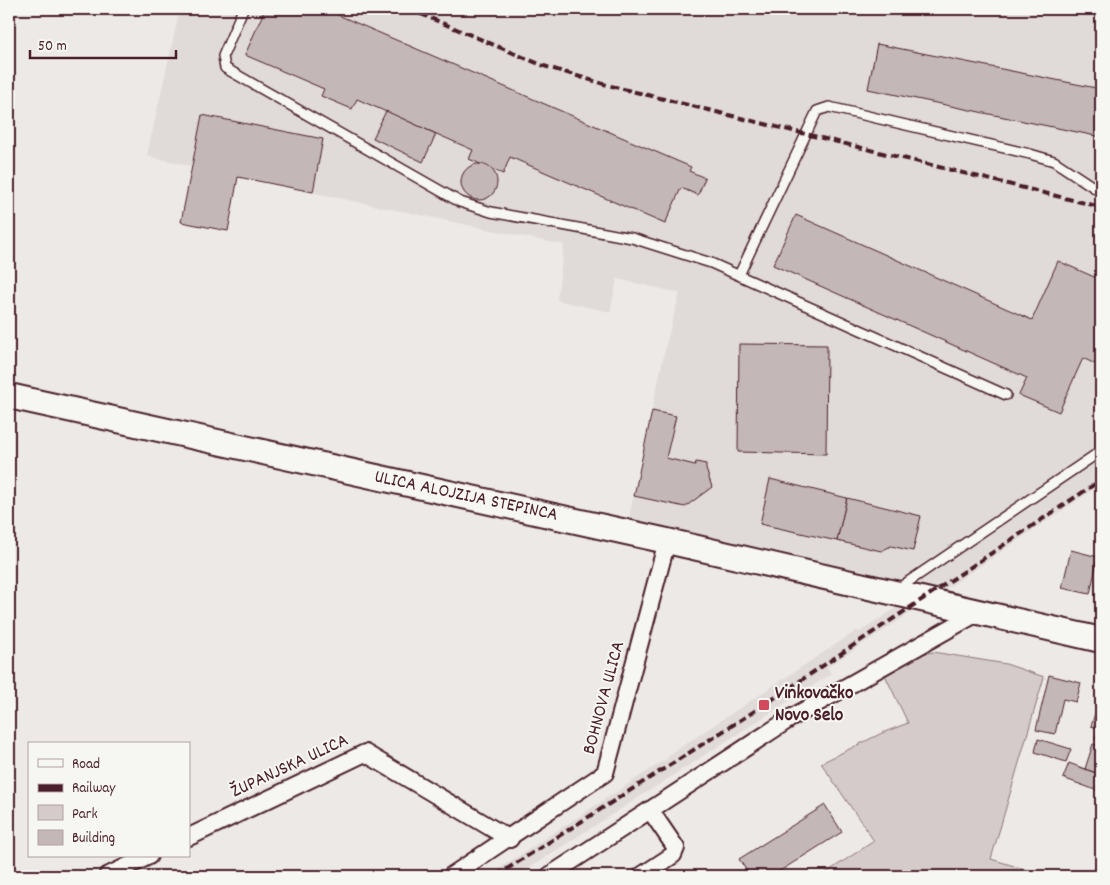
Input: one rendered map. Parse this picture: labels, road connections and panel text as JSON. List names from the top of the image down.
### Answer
{
  "streets": {
    "main road": ["ULICA ALOJZIJA STEPINCA"],
    "street": ["BOHNOVA ULICA", "ŽUPANJSKA ULICA"]
  },
  "crossings": [
    ["ULICA ALOJZIJA STEPINCA", "BOHNOVA ULICA"],
    ["BOHNOVA ULICA", "ŽUPANJSKA ULICA"]
  ],
  "places": {
    "transit": ["Vinkovačko Novo Selo"]
  },
  "legend": [
    "Road",
    "Railway",
    "Park",
    "Building"
  ],
  "scale_bar": "50 m"
}
